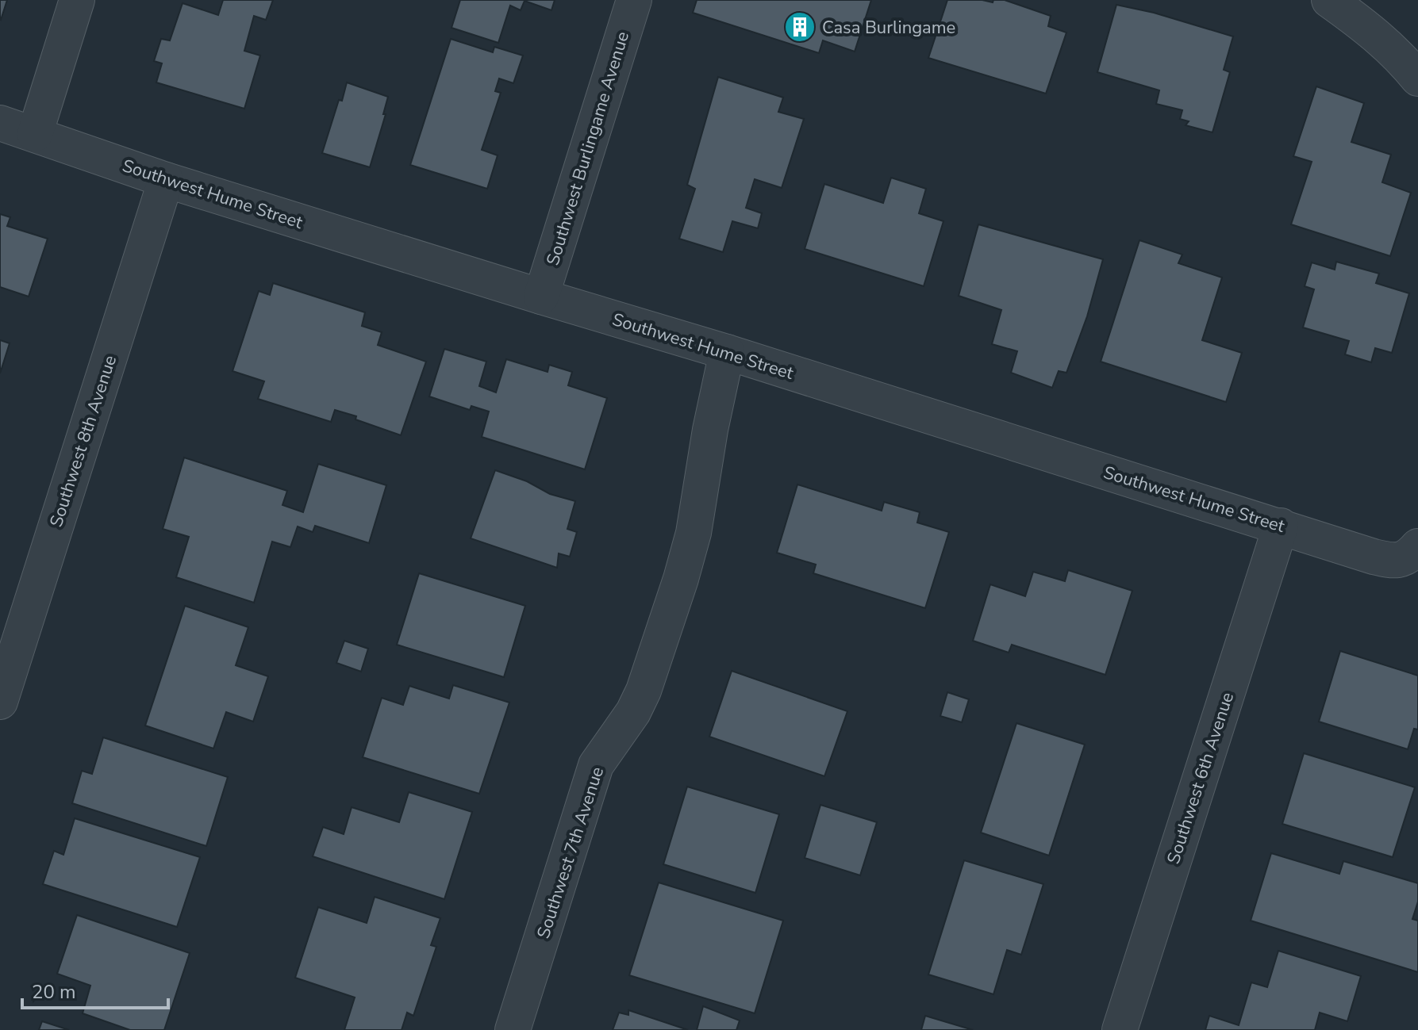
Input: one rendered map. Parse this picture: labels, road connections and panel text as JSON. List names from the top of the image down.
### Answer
{
  "streets": {
    "street": [
      "Southwest Burlingame Avenue",
      "Southwest Hume Street",
      "Southwest 8th Avenue",
      "Southwest 6th Avenue",
      "Southwest 7th Avenue"
    ]
  },
  "crossings": [
    ["Southwest Burlingame Avenue", "Southwest Hume Street"],
    ["Southwest Hume Street", "Southwest 8th Avenue"],
    ["Southwest Hume Street", "Southwest 6th Avenue"],
    ["Southwest Hume Street", "Southwest 7th Avenue"]
  ],
  "places": {
    "building": ["Casa Burlingame"]
  },
  "scale_bar": "20 m"
}
